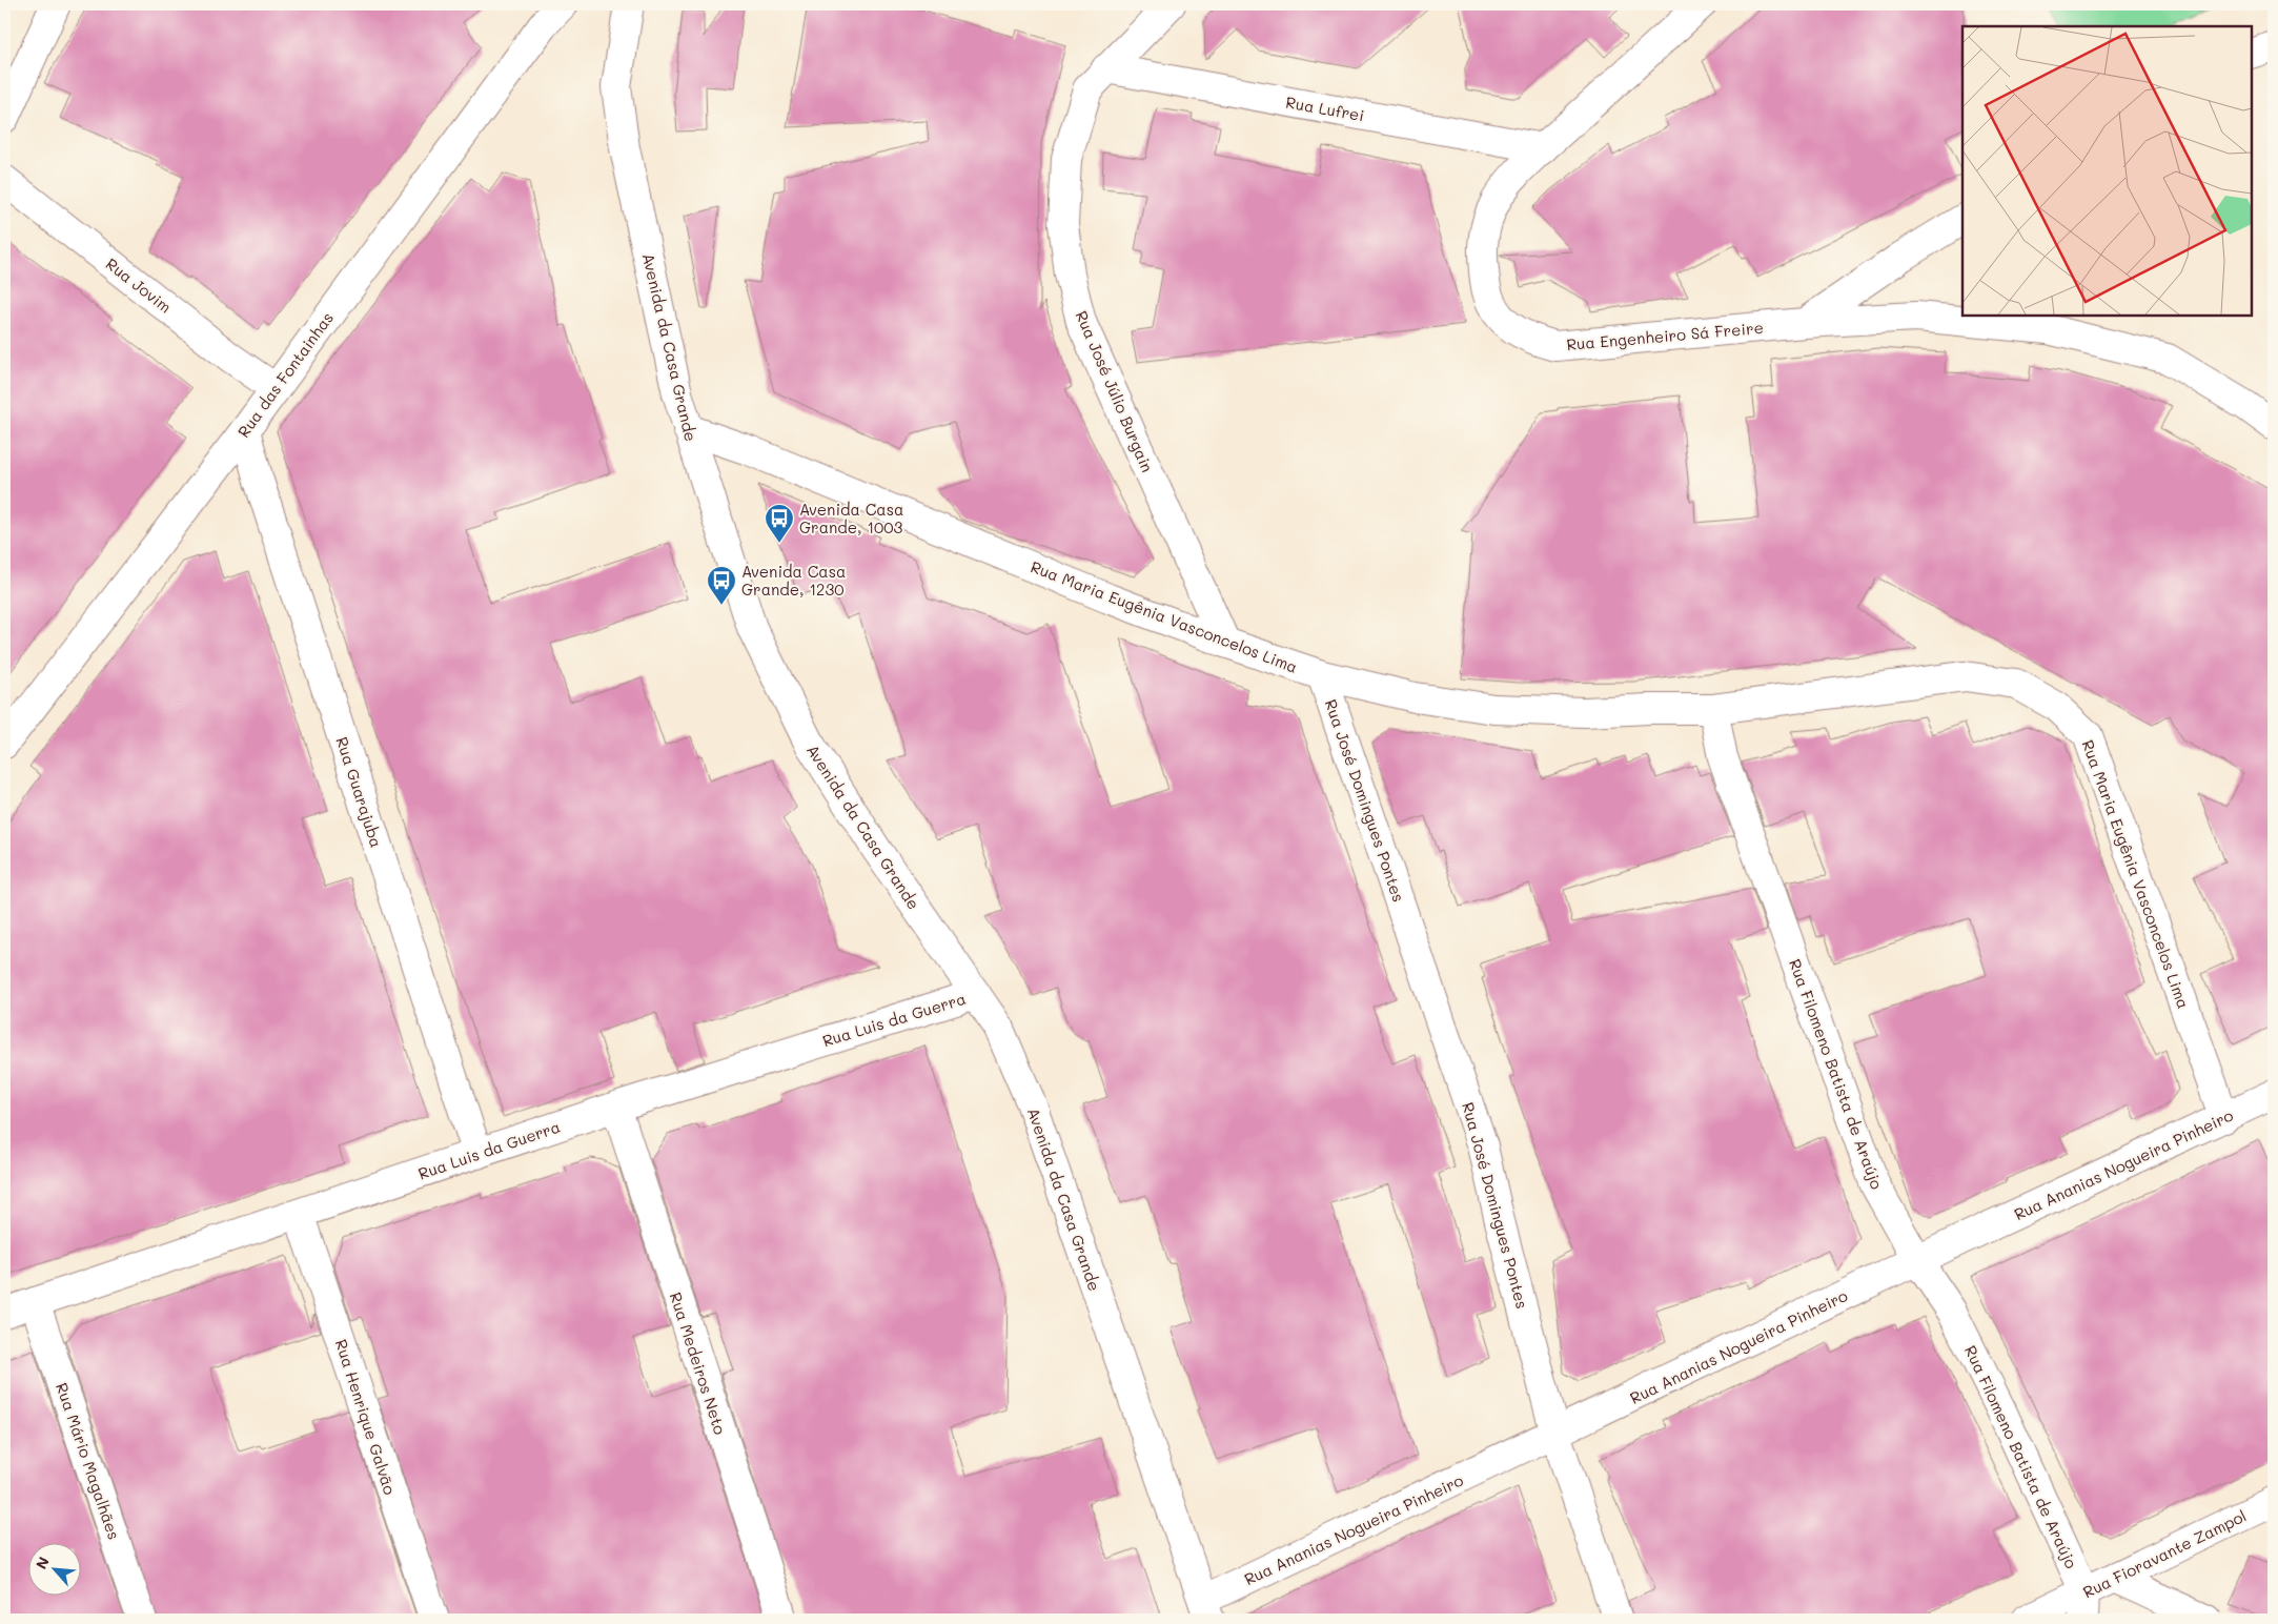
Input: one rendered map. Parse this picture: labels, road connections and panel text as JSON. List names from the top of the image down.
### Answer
{
  "streets": {
    "street": [
      "Rua Lufrei",
      "Rua Jovim",
      "Rua Engenheiro Sá Freire",
      "Avenida da Casa Grande",
      "Rua das Fontainhas",
      "Rua José Júlio Burgain",
      "Rua Maria Eugênia Vasconcelos Lima",
      "Rua Guarajuba",
      "Rua José Domingues Pontes",
      "Rua Luis da Guerra",
      "Rua Filomeno Batista de Araújo",
      "Rua Ananias Nogueira Pinheiro",
      "Rua Medeiros Neto",
      "Rua Henrique Galvão",
      "Rua Mário Magalhães",
      "Rua Fioravante Zampol"
    ]
  },
  "crossings": [
    ["Rua Lufrei", "Rua Engenheiro Sá Freire"],
    ["Rua Lufrei", "Rua José Júlio Burgain"],
    ["Rua Jovim", "Rua das Fontainhas"],
    ["Avenida da Casa Grande", "Rua Maria Eugênia Vasconcelos Lima"],
    ["Avenida da Casa Grande", "Rua Luis da Guerra"],
    ["Avenida da Casa Grande", "Rua Ananias Nogueira Pinheiro"],
    ["Rua das Fontainhas", "Rua Guarajuba"],
    ["Rua José Júlio Burgain", "Rua Maria Eugênia Vasconcelos Lima"],
    ["Rua Maria Eugênia Vasconcelos Lima", "Rua José Domingues Pontes"],
    ["Rua Maria Eugênia Vasconcelos Lima", "Rua Filomeno Batista de Araújo"],
    ["Rua Maria Eugênia Vasconcelos Lima", "Rua Ananias Nogueira Pinheiro"],
    ["Rua Guarajuba", "Rua Luis da Guerra"],
    ["Rua José Domingues Pontes", "Rua Ananias Nogueira Pinheiro"],
    ["Rua Luis da Guerra", "Rua Medeiros Neto"],
    ["Rua Luis da Guerra", "Rua Henrique Galvão"],
    ["Rua Luis da Guerra", "Rua Mário Magalhães"],
    ["Rua Filomeno Batista de Araújo", "Rua Ananias Nogueira Pinheiro"],
    ["Rua Filomeno Batista de Araújo", "Rua Fioravante Zampol"]
  ],
  "places": {
    "bus stop": ["Avenida Casa Grande, 1003", "Avenida Casa Grande, 1230"]
  },
  "north": "top left"
}
